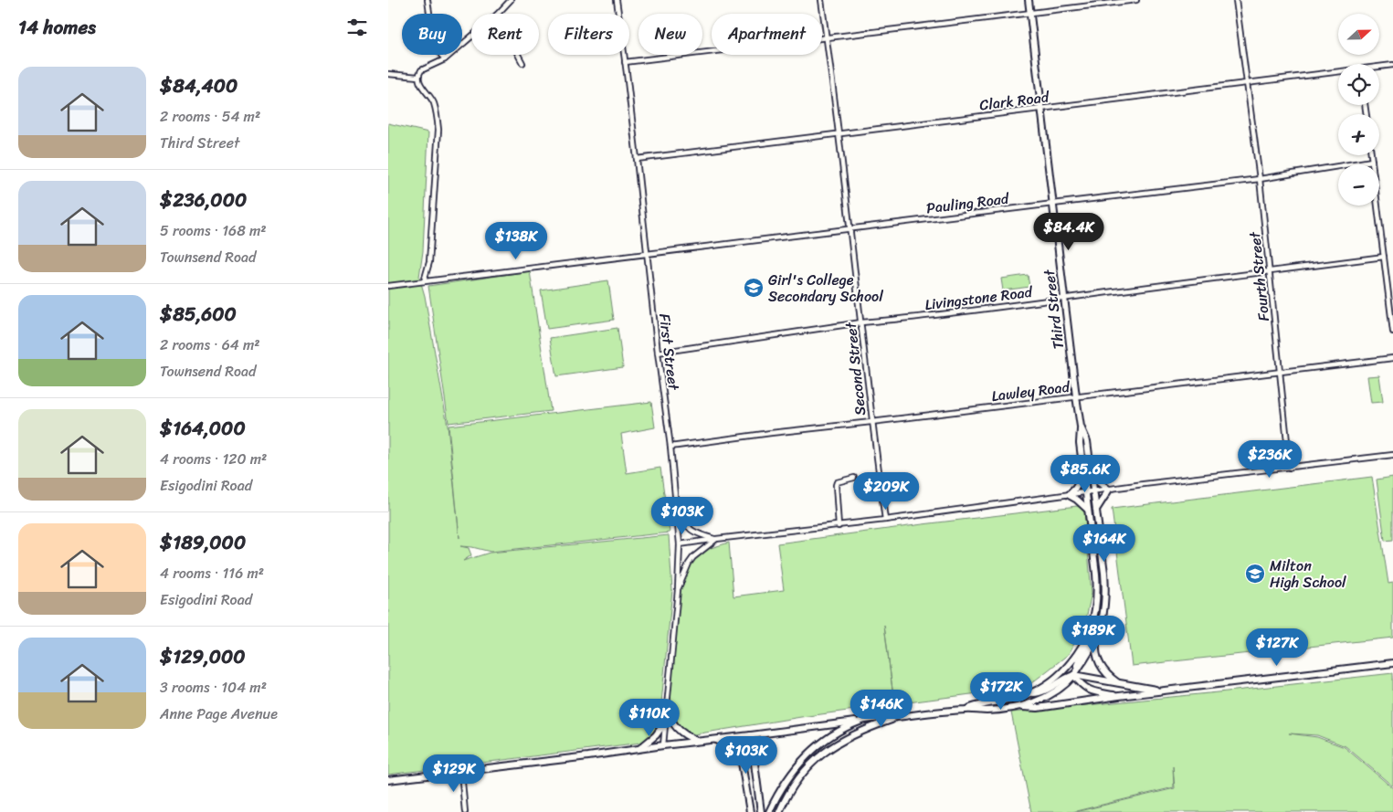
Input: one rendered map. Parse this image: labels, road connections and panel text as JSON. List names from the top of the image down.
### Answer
{
  "streets": {
    "main road": ["Third Street"],
    "street": [
      "Clark Road",
      "Pauling Road",
      "Fourth Street",
      "Livingstone Road",
      "First Street",
      "Second Street",
      "Lawley Road"
    ]
  },
  "crossings": [
    ["Clark Road", "Fourth Street"],
    ["Clark Road", "Third Street"],
    ["Clark Road", "First Street"],
    ["Clark Road", "Second Street"],
    ["Pauling Road", "Fourth Street"],
    ["Pauling Road", "Third Street"],
    ["Pauling Road", "First Street"],
    ["Pauling Road", "Second Street"],
    ["Fourth Street", "Livingstone Road"],
    ["Fourth Street", "Lawley Road"],
    ["Livingstone Road", "Third Street"],
    ["Livingstone Road", "First Street"],
    ["Livingstone Road", "Second Street"],
    ["Third Street", "Lawley Road"],
    ["First Street", "Lawley Road"],
    ["Second Street", "Lawley Road"]
  ],
  "places": {
    "school or university": ["Girl's College Secondary School", "Milton High School"]
  },
  "north": "right",
  "page": {
    "heading": "14 homes",
    "map_buttons": ["+", "−"],
    "chip": [
      "Buy",
      "Rent",
      "Filters",
      "New",
      "Apartment"
    ],
    "list": [
      {
        "name": "$84,400",
        "note": "2 rooms · 54 m² · Third Street"
      },
      {
        "name": "$236,000",
        "note": "5 rooms · 168 m² · Townsend Road"
      },
      {
        "name": "$85,600",
        "note": "2 rooms · 64 m² · Townsend Road"
      },
      {
        "name": "$164,000",
        "note": "4 rooms · 120 m² · Esigodini Road"
      },
      {
        "name": "$189,000",
        "note": "4 rooms · 116 m² · Esigodini Road"
      },
      {
        "name": "$129,000",
        "note": "3 rooms · 104 m² · Anne Page Avenue"
      }
    ],
    "price": [
      "$84.4K",
      "$138K",
      "$236K",
      "$85.6K",
      "$209K",
      "$103K",
      "$164K",
      "$189K",
      "$127K",
      "$172K",
      "$146K",
      "$110K",
      "$103K",
      "$129K"
    ]
  }
}
